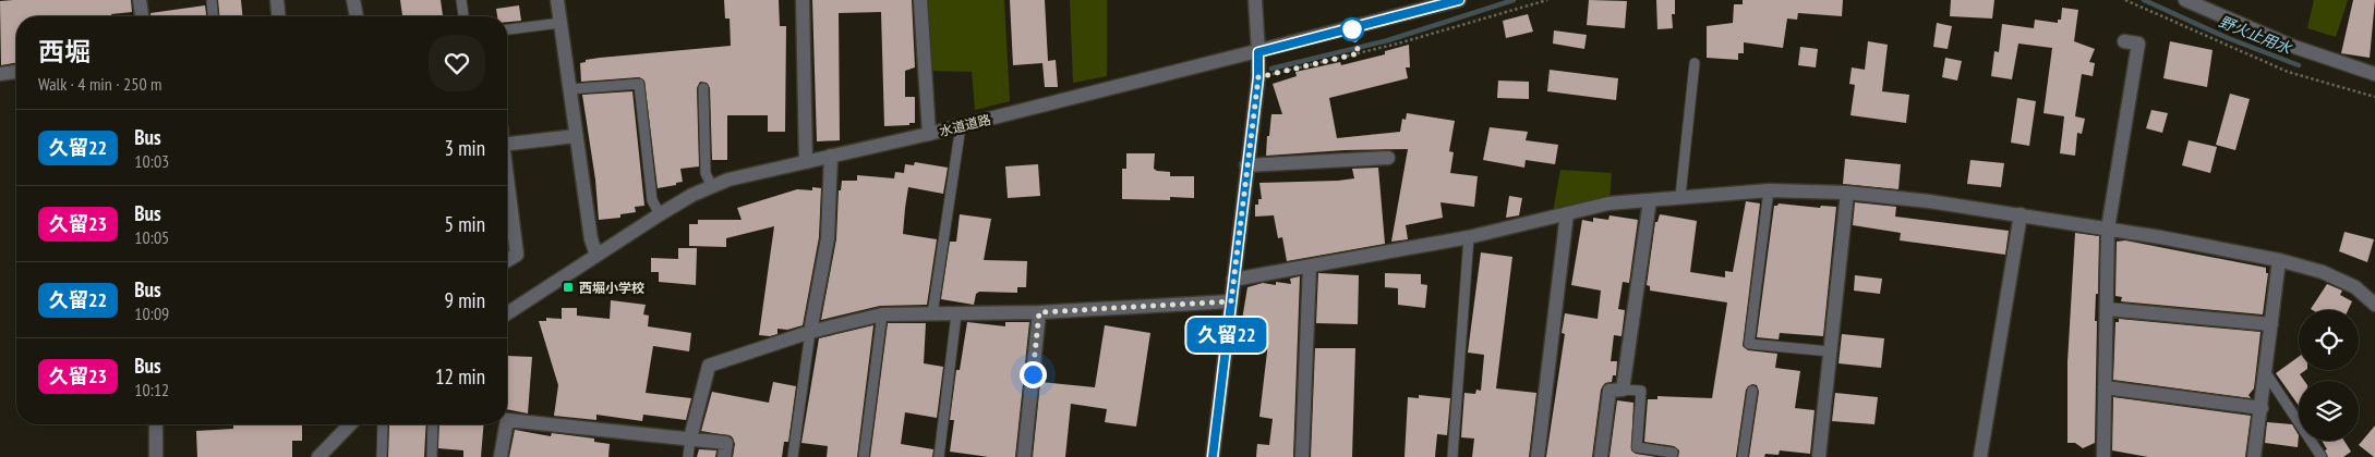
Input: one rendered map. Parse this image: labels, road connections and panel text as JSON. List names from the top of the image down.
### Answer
{
  "streets": {
    "street": ["水道道路"]
  },
  "water": ["野火止用水"],
  "places": {
    "transit": ["西堀小学校"]
  },
  "lines": ["bus line 久留22"],
  "page": {
    "on_map": "久留22",
    "heading": ["西堀", "Walk · 4 min · 250 m"],
    "list": [
      {
        "mark": "久留22",
        "name": "Bus",
        "note": "10:03",
        "value": "3 min"
      },
      {
        "mark": "久留23",
        "name": "Bus",
        "note": "10:05",
        "value": "5 min"
      },
      {
        "mark": "久留22",
        "name": "Bus",
        "note": "10:09",
        "value": "9 min"
      },
      {
        "mark": "久留23",
        "name": "Bus",
        "note": "10:12",
        "value": "12 min"
      }
    ]
  }
}
